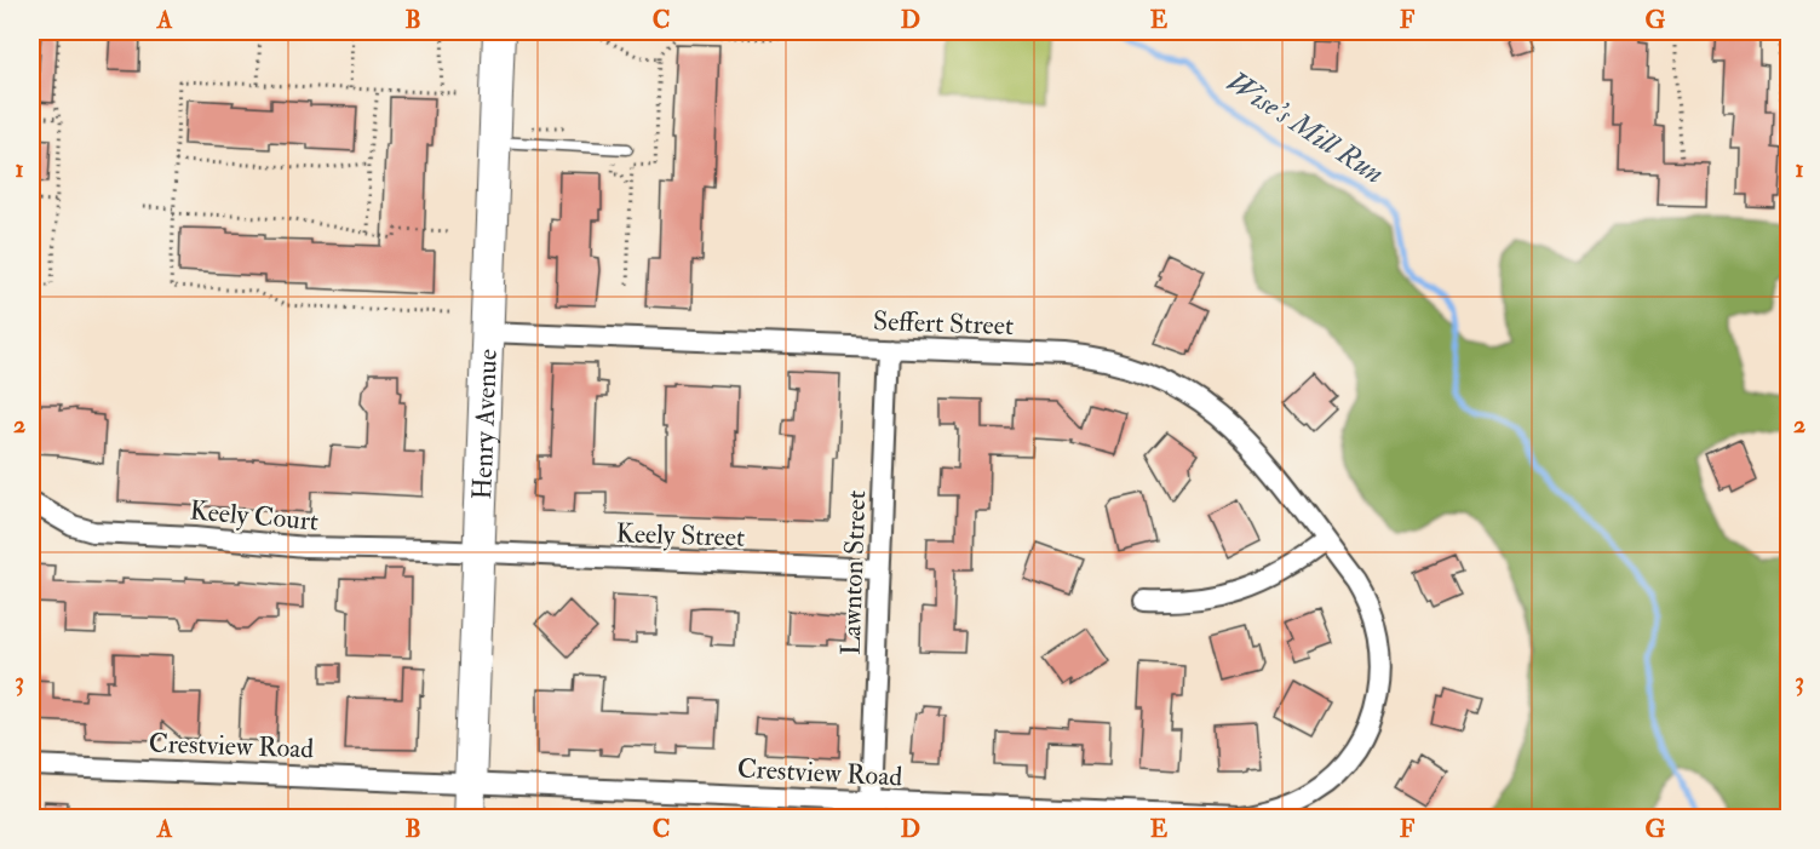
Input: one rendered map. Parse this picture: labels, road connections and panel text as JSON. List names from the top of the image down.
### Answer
{
  "streets": {
    "main road": ["Henry Avenue"],
    "street": [
      "Seffert Street",
      "Keely Court",
      "Keely Street",
      "Lawnton Street",
      "Crestview Road"
    ]
  },
  "crossings": [
    ["Seffert Street", "Henry Avenue"],
    ["Seffert Street", "Lawnton Street"],
    ["Seffert Street", "Crestview Road"],
    ["Henry Avenue", "Keely Court"],
    ["Henry Avenue", "Keely Street"],
    ["Henry Avenue", "Crestview Road"],
    ["Keely Court", "Keely Street"],
    ["Keely Street", "Lawnton Street"],
    ["Lawnton Street", "Crestview Road"]
  ],
  "water": ["Wise's Mill Run"],
  "grid": {
    "columns": [
      "A",
      "B",
      "C",
      "D",
      "E",
      "F",
      "G"
    ],
    "rows": ["1", "2", "3"]
  }
}
